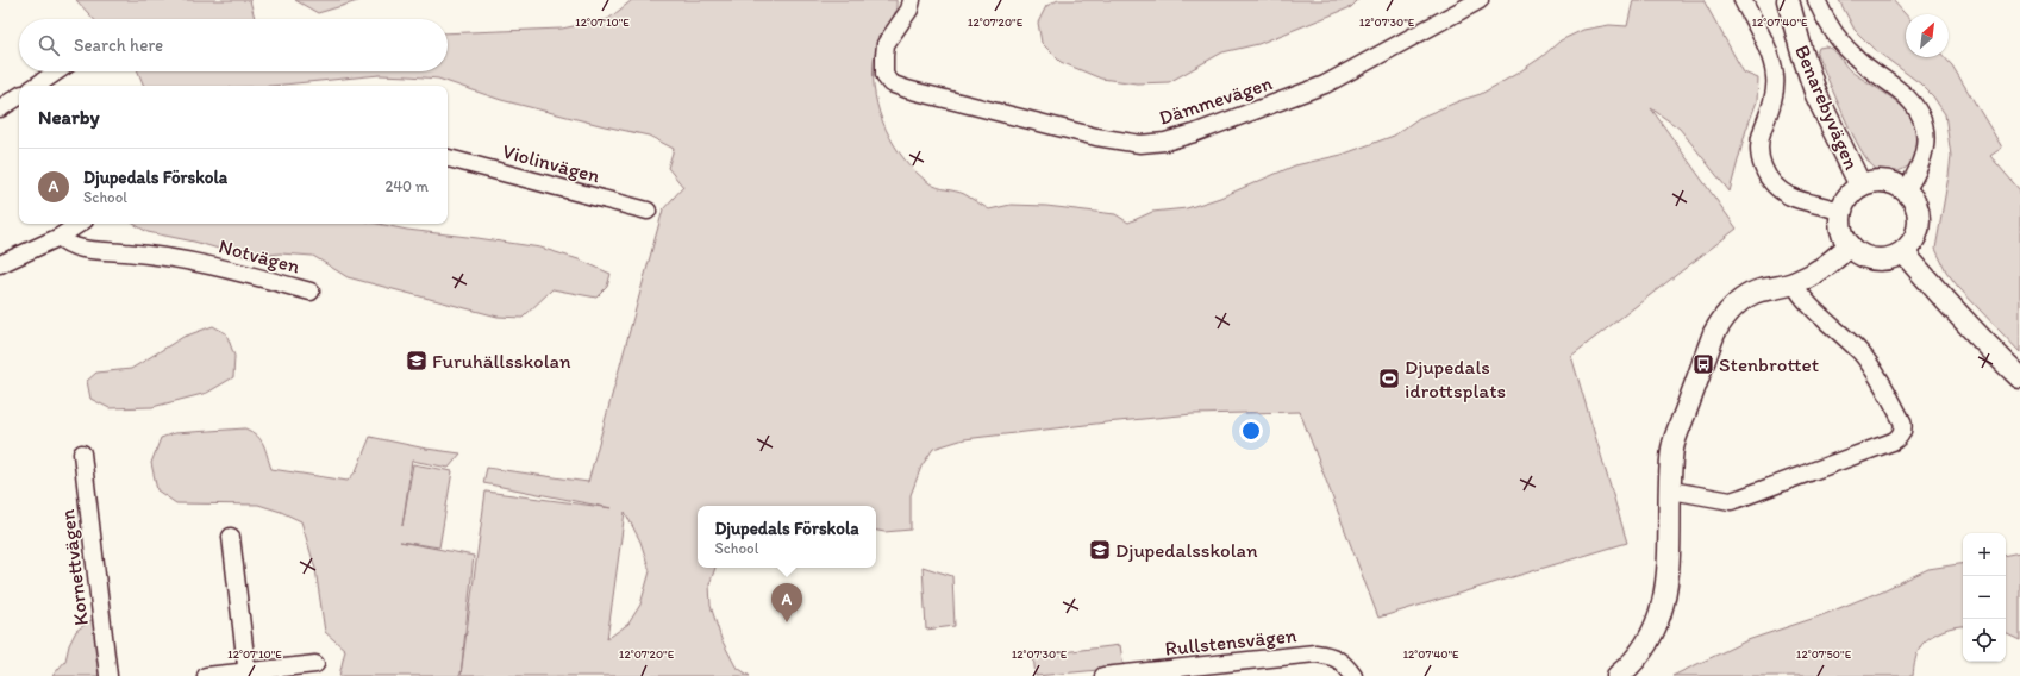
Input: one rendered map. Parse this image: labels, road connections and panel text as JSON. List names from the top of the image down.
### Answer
{
  "streets": {
    "street": [
      "Dämmevägen",
      "Benarebyvägen",
      "Violinvägen",
      "Notvägen",
      "Kornettvägen",
      "Rullstensvägen"
    ]
  },
  "places": {
    "school or university": ["Furuhällsskolan", "Djupedalsskolan"],
    "bus stop": ["Stenbrottet"],
    "sports": ["Djupedals idrottsplats"]
  },
  "north": "top right",
  "page": {
    "search": "Search here",
    "heading": "Nearby",
    "list": [
      {
        "mark": "A",
        "name": "Djupedals Förskola",
        "note": "School",
        "value": "240 m"
      }
    ],
    "popup": ["Djupedals Förskola", "School"],
    "map_buttons": ["+", "−"],
    "pins": "A"
  },
  "coordinates": [
    "12°07'10\"E",
    "12°07'20\"E",
    "12°07'30\"E",
    "12°07'40\"E",
    "12°07'50\"E"
  ]
}
